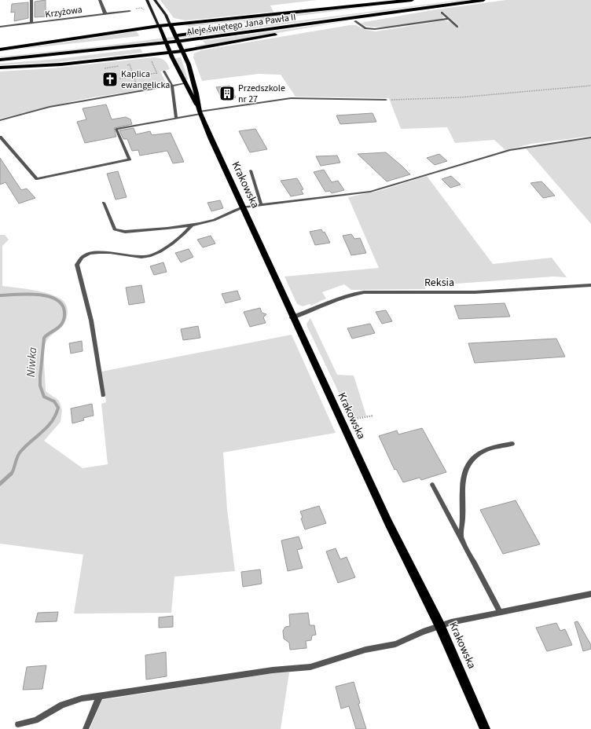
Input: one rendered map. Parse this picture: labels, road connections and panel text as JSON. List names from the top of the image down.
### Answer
{
  "streets": {
    "highway": ["Aleje świętego Jana Pawła II"],
    "main road": ["Krakowska"],
    "street": ["Krzyżowa", "Reksia"]
  },
  "crossings": [
    ["Krakowska", "Reksia"]
  ],
  "water": ["Niwka"],
  "places": {
    "church": ["Kaplica ewangelicka"],
    "building": ["Przedszkole nr 27"]
  }
}
